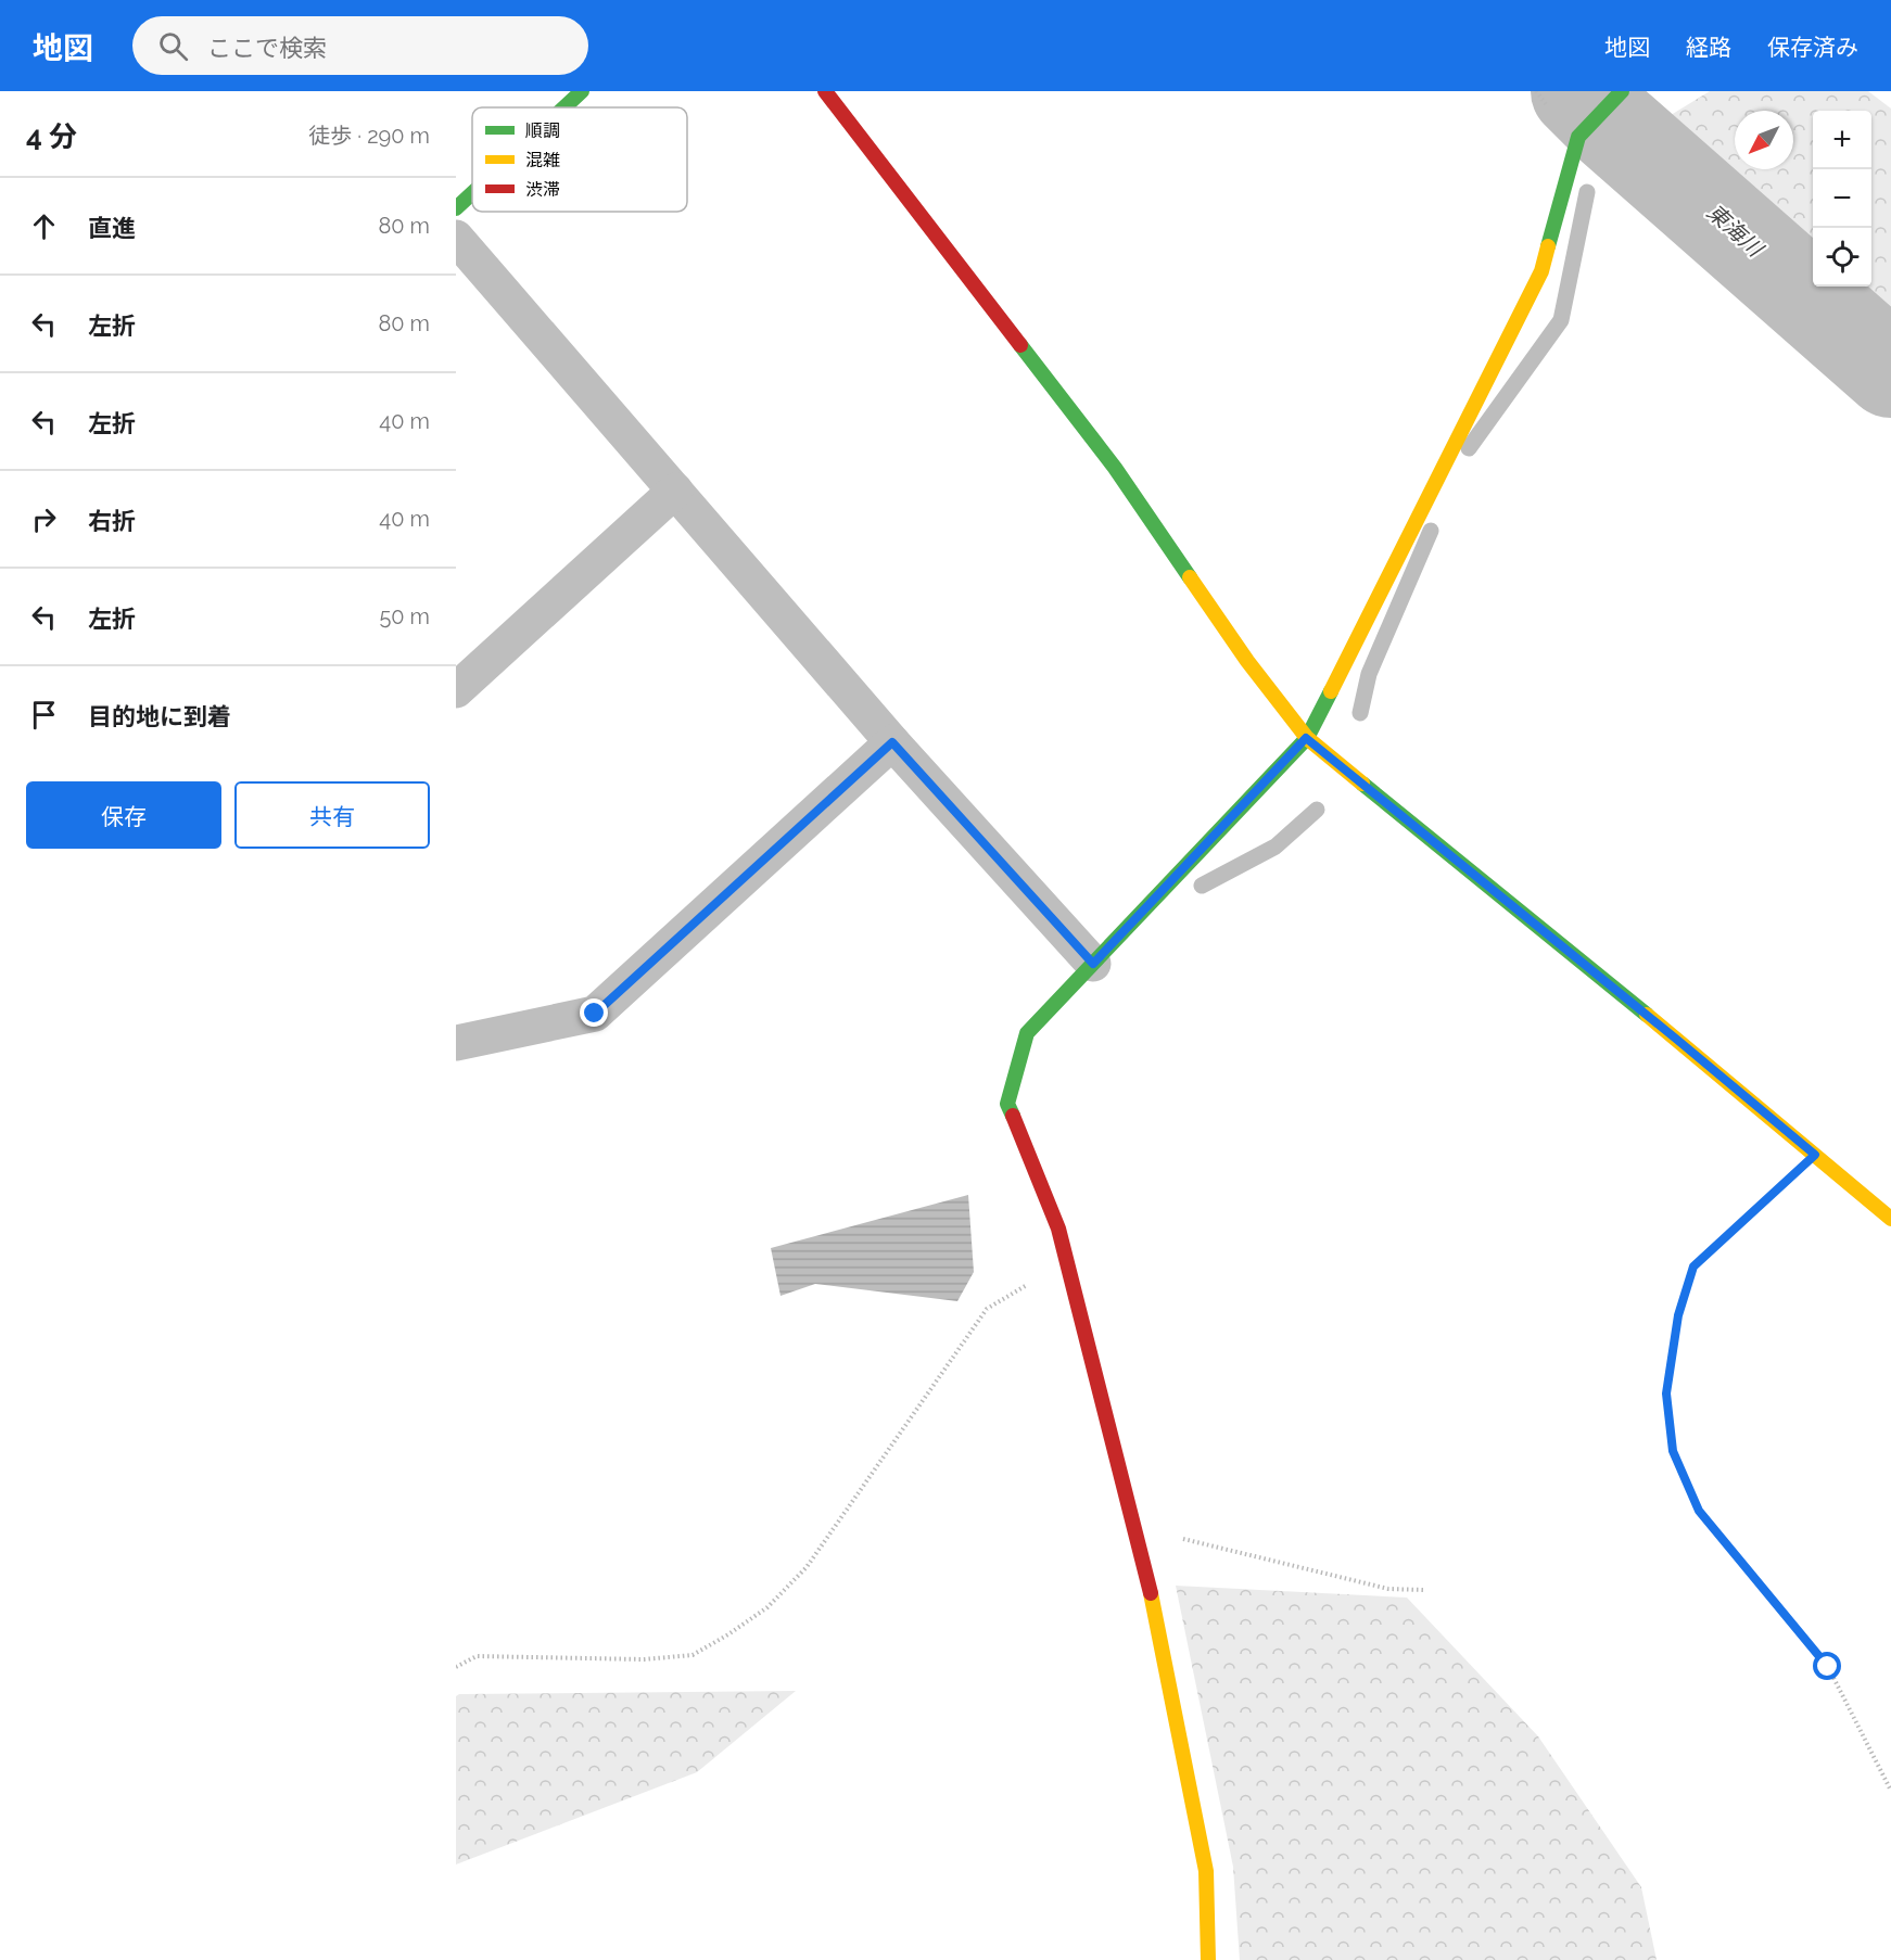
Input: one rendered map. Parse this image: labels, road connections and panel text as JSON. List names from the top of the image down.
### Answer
{
  "water": ["東海川"],
  "legend": ["順調", "混雑", "渋滞"],
  "north": "bottom left",
  "page": {
    "header": "地図",
    "search": "ここで検索",
    "nav": ["地図", "経路", "保存済み"],
    "heading": ["4 分", "徒歩 · 290 m"],
    "map_buttons": ["+", "−"],
    "list": [
      ["直進", "80 m"],
      ["左折", "80 m"],
      ["左折", "40 m"],
      ["右折", "40 m"],
      ["左折", "50 m"],
      "目的地に到着"
    ],
    "buttons": ["保存", "共有"]
  }
}
